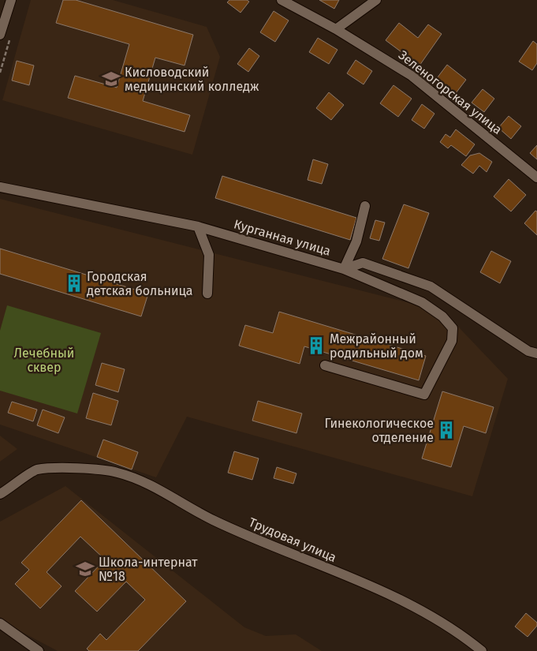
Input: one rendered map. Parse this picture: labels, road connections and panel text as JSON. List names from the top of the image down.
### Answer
{
  "streets": {
    "street": ["Зеленогорская улица", "Курганная улица", "Трудовая улица"]
  },
  "parks": ["Лечебный сквер"],
  "places": {
    "school or university": ["Кисловодский медицинский колледж", "Школа-интернат №18"],
    "building": ["Городская детская больница", "Межрайонный родильный дом", "Гинекологическое отделение"]
  }
}
